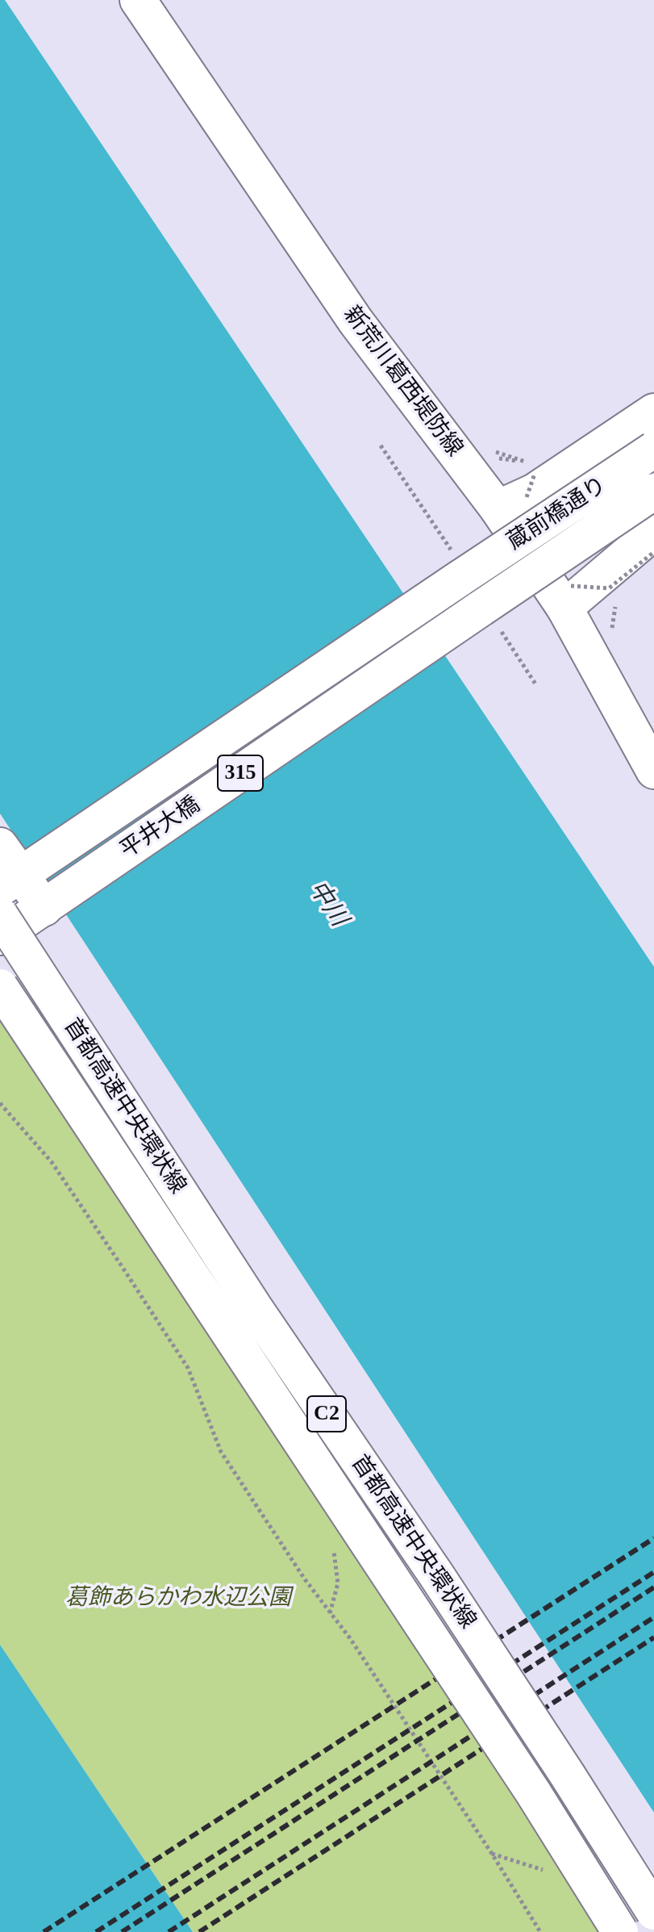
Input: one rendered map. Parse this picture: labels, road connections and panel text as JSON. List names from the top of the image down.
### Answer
{
  "streets": {
    "main road": [
      "新荒川葛西堤防線",
      "蔵前橋通り",
      "315",
      "平井大橋",
      "首都高速中央環状線",
      "C2"
    ]
  },
  "crossings": [
    ["蔵前橋通り", "平井大橋"]
  ],
  "water": ["中川"],
  "parks": ["葛飾あらかわ水辺公園"]
}
